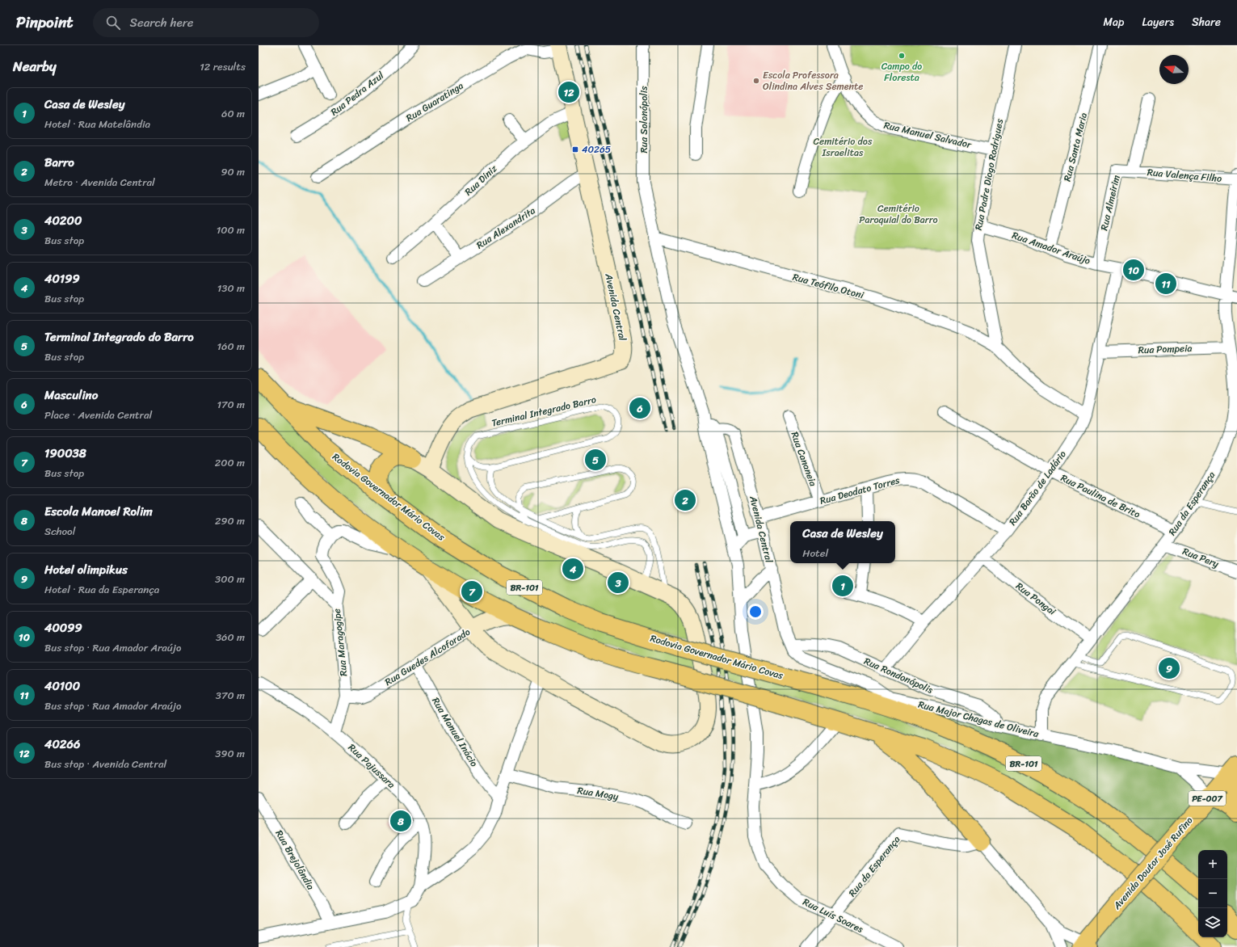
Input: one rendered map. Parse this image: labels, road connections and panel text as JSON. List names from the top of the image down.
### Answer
{
  "streets": {
    "main road": [
      "Rodovia Governador Mário Covas",
      "BR-101",
      "PE-007",
      "Avenida Doutor José Rufino"
    ],
    "street": [
      "Rua Pedra Azul",
      "Rua Guaratinga",
      "Rua Solonópolis",
      "Rua Manuel Salvador",
      "Rua Santa Maria",
      "Rua Padre Diogo Rodrigues",
      "Rua Valença Filho",
      "Rua Diniz",
      "Rua Almeirim",
      "Rua Alexandrita",
      "Rua Amador Araújo",
      "Rua Teófilo Otoni",
      "Avenida Central",
      "Rua Pompeia",
      "Rua Cananeia",
      "Rua Barão de Ladário",
      "Rua Deodato Torres",
      "Rua Paulina de Brito",
      "Rua da Esperança",
      "Rua Pery",
      "Rua Pongai",
      "Rua Maragogipe",
      "Rua Guedes Alcoforado",
      "Rua Rondonópolis",
      "Rua Major Chagas de Oliveira",
      "Rua Manuel Inácio",
      "Rua Pajussara",
      "Rua Mogy",
      "Rua Brejolândia",
      "Rua Luís Soares"
    ],
    "lane": ["Terminal Integrado Barro"]
  },
  "crossings": [
    ["Rua Guaratinga", "Avenida Central"],
    ["Rua Solonópolis", "Avenida Central"],
    ["Rua Manuel Salvador", "Rua Padre Diogo Rodrigues"],
    ["Rua Santa Maria", "Rua Amador Araújo"],
    ["Rua Padre Diogo Rodrigues", "Rua Amador Araújo"],
    ["Rua Padre Diogo Rodrigues", "Rua Teófilo Otoni"],
    ["Rua Valença Filho", "Rua Almeirim"],
    ["Rua Valença Filho", "Rua da Esperança"],
    ["Rua Diniz", "Avenida Central"],
    ["Rua Almeirim", "Rua Amador Araújo"],
    ["Rua Alexandrita", "Avenida Central"],
    ["Rua Amador Araújo", "Rua Barão de Ladário"],
    ["Rua Amador Araújo", "Rua da Esperança"],
    ["Rua Teófilo Otoni", "Avenida Central"],
    ["Avenida Central", "Rua Deodato Torres"],
    ["Avenida Central", "Rua Rondonópolis"],
    ["Avenida Central", "Rua Major Chagas de Oliveira"],
    ["Avenida Central", "Rua Luís Soares"],
    ["Rua Pompeia", "Rua Barão de Ladário"],
    ["Rua Pompeia", "Rua da Esperança"],
    ["Rua Cananeia", "Rua Deodato Torres"],
    ["Rua Barão de Ladário", "Rua Deodato Torres"],
    ["Rua Barão de Ladário", "Rua Paulina de Brito"],
    ["Rua Barão de Ladário", "Rua Pongai"],
    ["Rua Barão de Ladário", "Rua Rondonópolis"],
    ["Rua Paulina de Brito", "Rua da Esperança"],
    ["Rua da Esperança", "Rua Pery"],
    ["Rua da Esperança", "Rua Pongai"],
    ["Rua da Esperança", "Rua Major Chagas de Oliveira"],
    ["Rua da Esperança", "Rua Luís Soares"],
    ["BR-101", "Rua Guedes Alcoforado"],
    ["Rua Maragogipe", "Rua Guedes Alcoforado"],
    ["Rua Maragogipe", "Rua Pajussara"],
    ["Rua Guedes Alcoforado", "Rua Manuel Inácio"],
    ["Rua Rondonópolis", "Rua Major Chagas de Oliveira"],
    ["Rua Major Chagas de Oliveira", "Avenida Doutor José Rufino"]
  ],
  "parks": ["Cemitério dos Israelitas", "Cemitério Paroquial do Barro"],
  "places": {
    "other": ["Campo do Floresta", "Escola Professora Olindina Alves Semente"],
    "transit": ["40265"]
  },
  "north": "left",
  "page": {
    "header": "Pinpoint",
    "search": "Search here",
    "nav": ["Map", "Layers", "Share"],
    "heading": ["Nearby", "12 results"],
    "pins": [
      "12",
      "10",
      "11",
      "6",
      "5",
      "2",
      "4",
      "3",
      "1",
      "7",
      "9",
      "8"
    ],
    "list": [
      {
        "mark": "1",
        "name": "Casa de Wesley",
        "note": "Hotel · Rua Matelândia",
        "value": "60 m"
      },
      {
        "mark": "2",
        "name": "Barro",
        "note": "Metro · Avenida Central",
        "value": "90 m"
      },
      {
        "mark": "3",
        "name": "40200",
        "note": "Bus stop",
        "value": "100 m"
      },
      {
        "mark": "4",
        "name": "40199",
        "note": "Bus stop",
        "value": "130 m"
      },
      {
        "mark": "5",
        "name": "Terminal Integrado do Barro",
        "note": "Bus stop",
        "value": "160 m"
      },
      {
        "mark": "6",
        "name": "Masculino",
        "note": "Place · Avenida Central",
        "value": "170 m"
      },
      {
        "mark": "7",
        "name": "190038",
        "note": "Bus stop",
        "value": "200 m"
      },
      {
        "mark": "8",
        "name": "Escola Manoel Rolim",
        "note": "School",
        "value": "290 m"
      },
      {
        "mark": "9",
        "name": "Hotel olimpikus",
        "note": "Hotel · Rua da Esperança",
        "value": "300 m"
      },
      {
        "mark": "10",
        "name": "40099",
        "note": "Bus stop · Rua Amador Araújo",
        "value": "360 m"
      },
      {
        "mark": "11",
        "name": "40100",
        "note": "Bus stop · Rua Amador Araújo",
        "value": "370 m"
      },
      {
        "mark": "12",
        "name": "40266",
        "note": "Bus stop · Avenida Central",
        "value": "390 m"
      }
    ],
    "popup": ["Casa de Wesley", "Hotel"],
    "map_buttons": ["+", "−"]
  }
}
